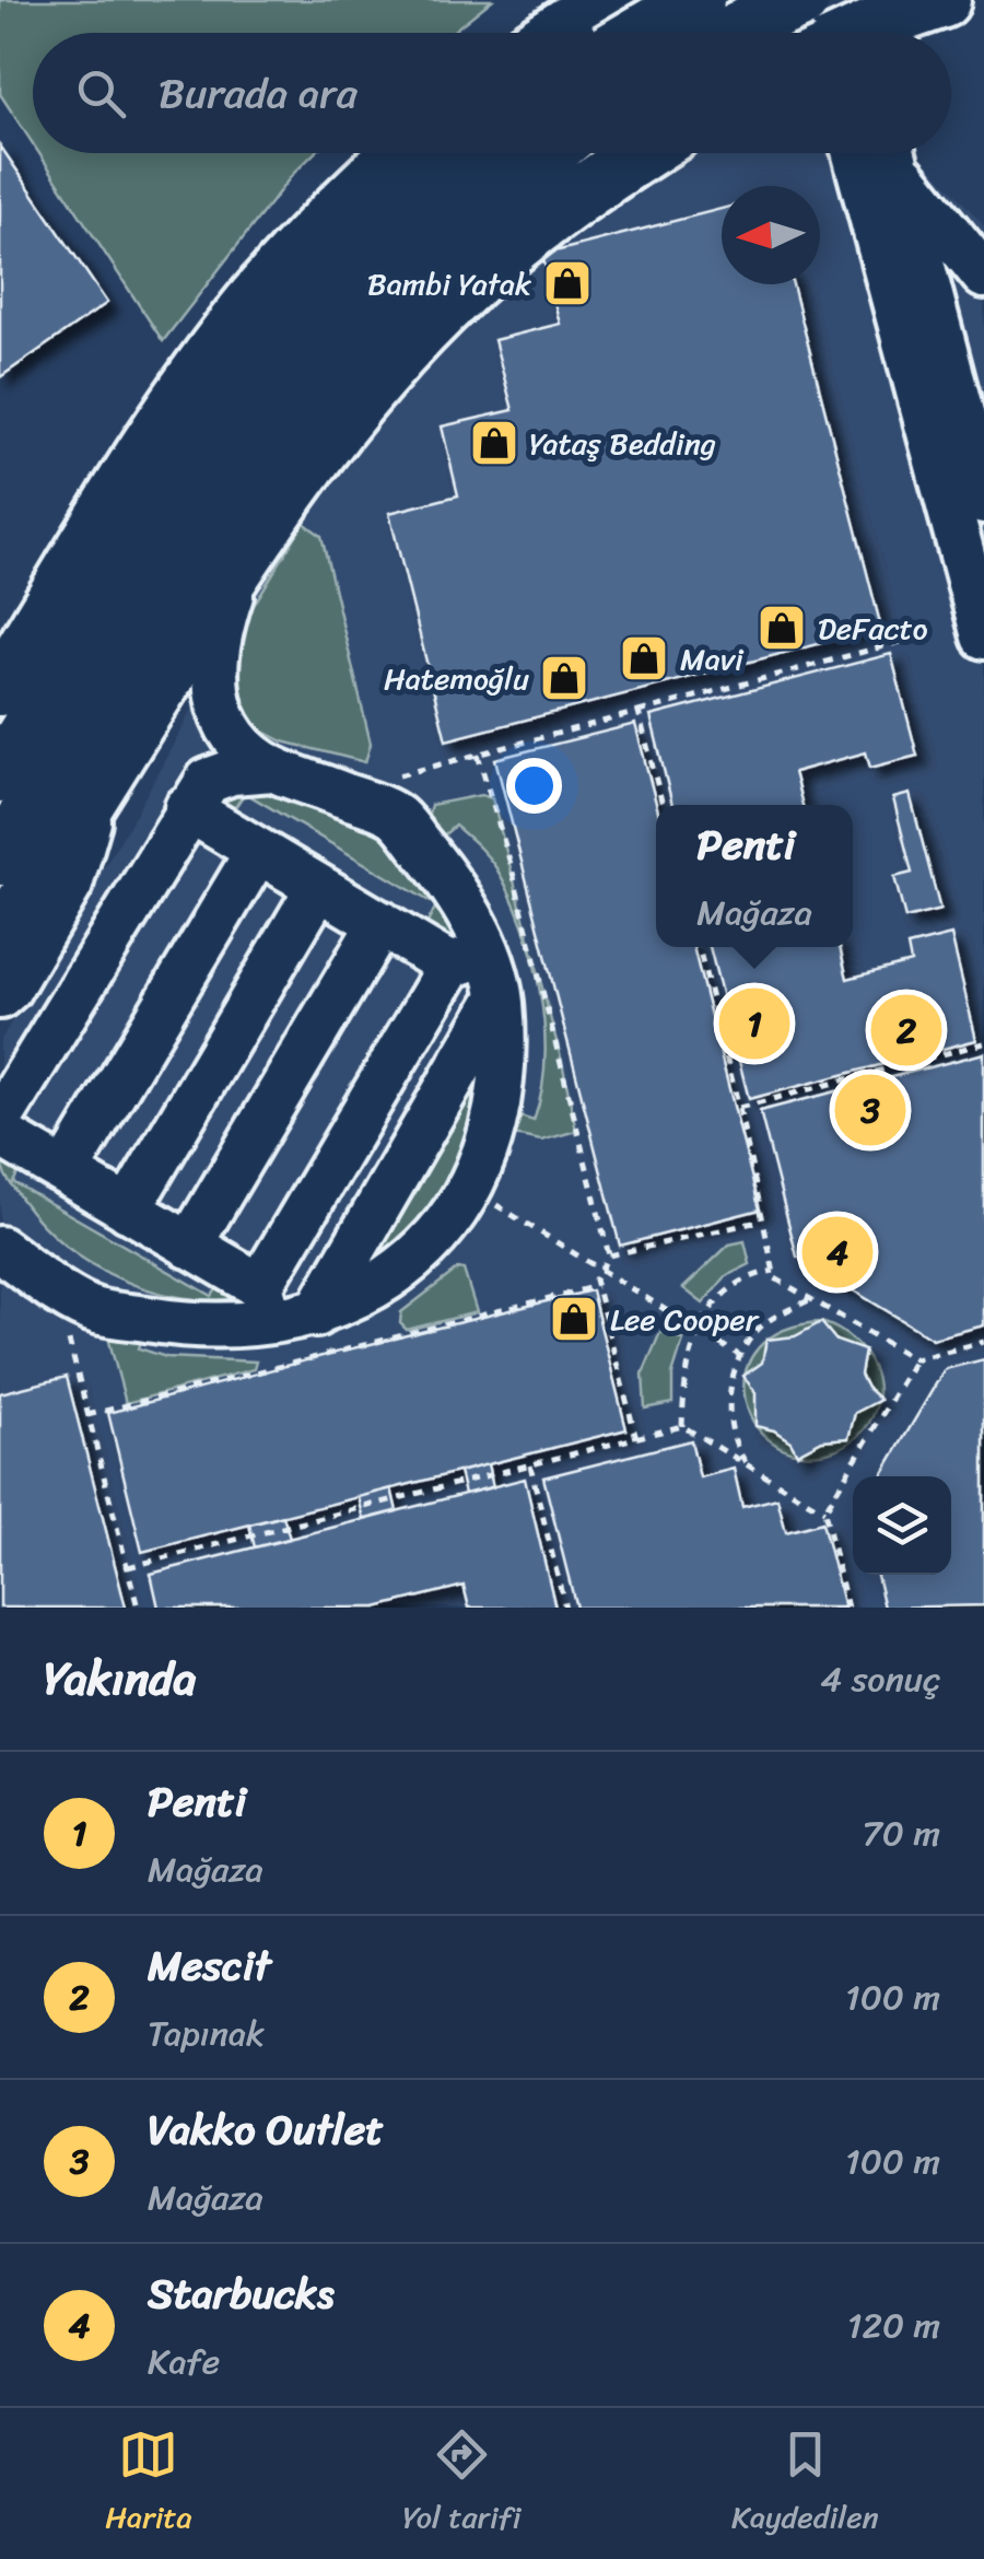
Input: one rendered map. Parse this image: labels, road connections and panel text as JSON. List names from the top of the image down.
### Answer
{
  "places": {
    "shop": [
      "Bambi Yatak",
      "Yataş Bedding",
      "DeFacto",
      "Mavi",
      "Hatemoğlu",
      "Lee Cooper"
    ]
  },
  "north": "left",
  "page": {
    "search": "Burada ara",
    "popup": ["Penti", "Mağaza"],
    "pins": [
      "1",
      "2",
      "3",
      "4"
    ],
    "heading": ["Yakında", "4 sonuç"],
    "list": [
      {
        "mark": "1",
        "name": "Penti",
        "note": "Mağaza",
        "value": "70 m"
      },
      {
        "mark": "2",
        "name": "Mescit",
        "note": "Tapınak",
        "value": "100 m"
      },
      {
        "mark": "3",
        "name": "Vakko Outlet",
        "note": "Mağaza",
        "value": "100 m"
      },
      {
        "mark": "4",
        "name": "Starbucks",
        "note": "Kafe",
        "value": "120 m"
      }
    ],
    "nav": ["Harita", "Yol tarifi", "Kaydedilen"]
  }
}
